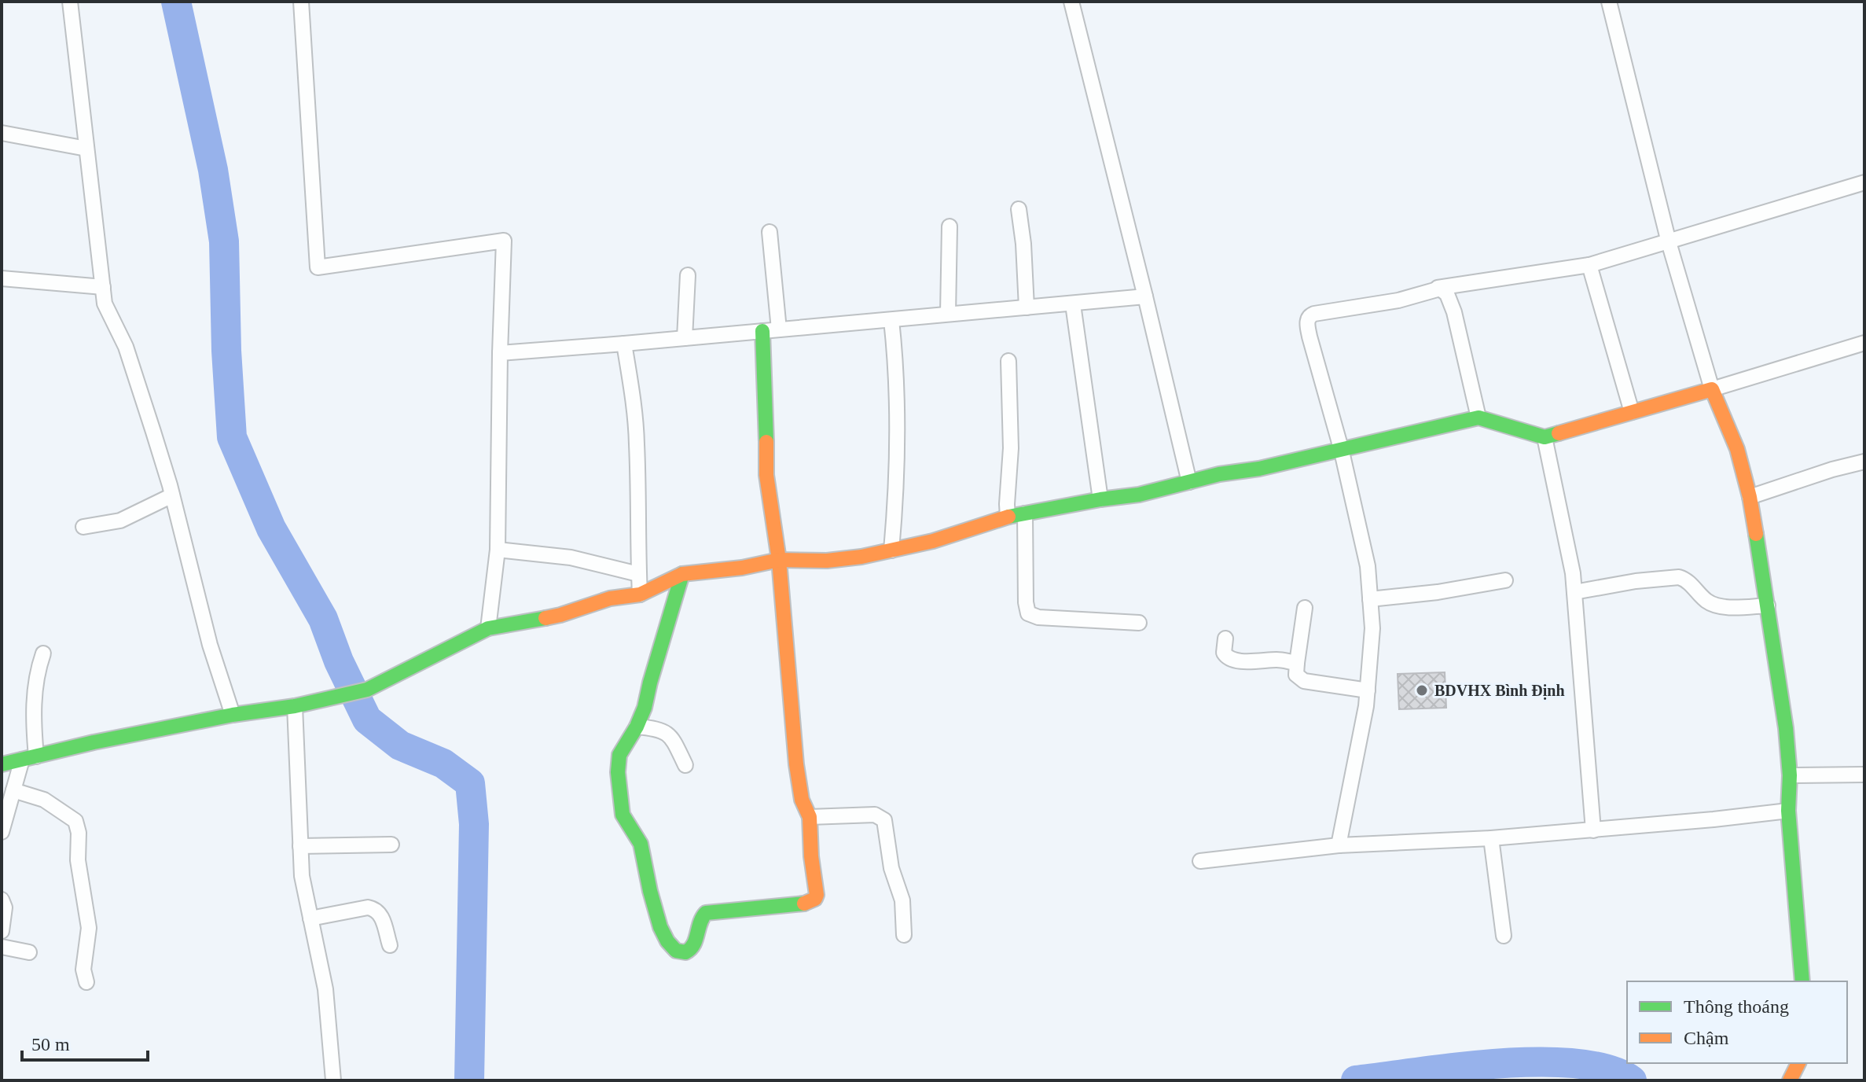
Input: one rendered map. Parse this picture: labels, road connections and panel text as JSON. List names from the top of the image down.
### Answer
{
  "places": ["BDVHX Bình Định"],
  "legend": ["Thông thoáng", "Chậm"],
  "scale_bar": "50 m"
}
